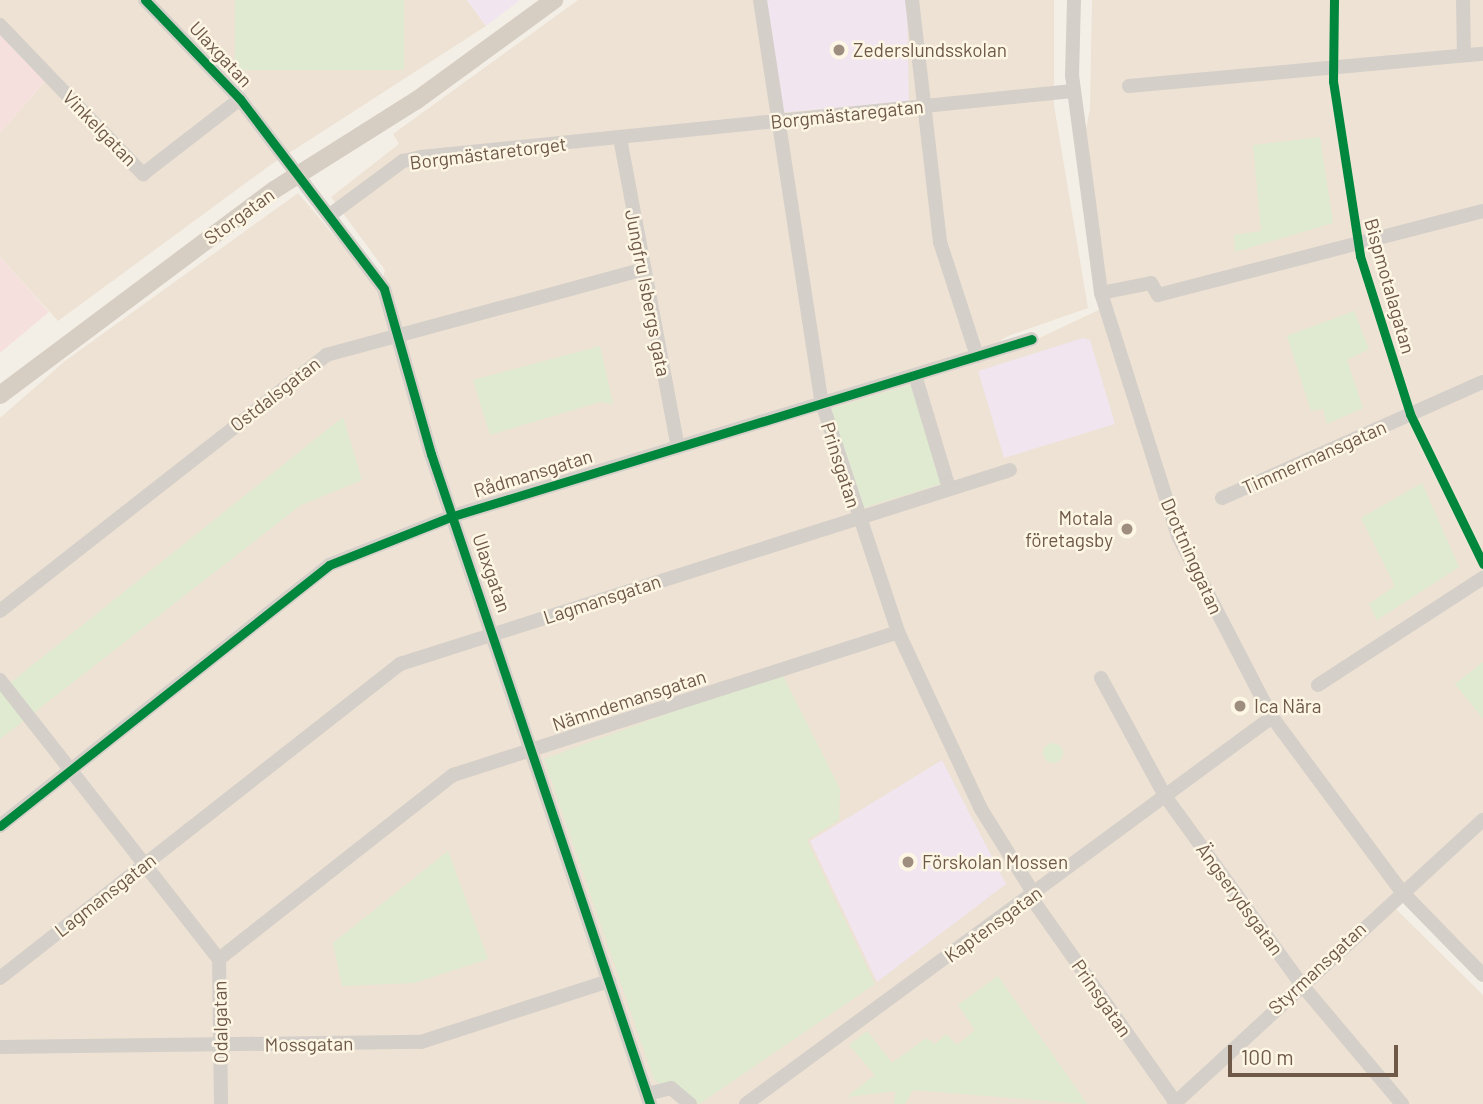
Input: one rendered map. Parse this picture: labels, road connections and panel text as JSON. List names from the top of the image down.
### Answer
{
  "streets": {
    "main road": ["Storgatan"],
    "street": [
      "Ulaxgatan",
      "Borgmästaregatan",
      "Vinkelgatan",
      "Borgmästaretorget",
      "Jungfru Isbergs gata",
      "Ostdalsgatan",
      "Timmermansgatan",
      "Prinsgatan",
      "Rådmansgatan",
      "Drottninggatan",
      "Lagmansgatan",
      "Nämndemansgatan",
      "Ängserydsgatan",
      "Kaptensgatan",
      "Styrmansgatan",
      "Odalgatan",
      "Mossgatan"
    ],
    "cycle path": ["Bispmotalagatan"]
  },
  "crossings": [
    ["Ulaxgatan", "Vinkelgatan"],
    ["Ulaxgatan", "Borgmästaretorget"],
    ["Ulaxgatan", "Storgatan"],
    ["Ulaxgatan", "Ostdalsgatan"],
    ["Ulaxgatan", "Rådmansgatan"],
    ["Ulaxgatan", "Lagmansgatan"],
    ["Ulaxgatan", "Nämndemansgatan"],
    ["Ulaxgatan", "Mossgatan"],
    ["Borgmästaregatan", "Borgmästaretorget"],
    ["Borgmästaregatan", "Jungfru Isbergs gata"],
    ["Borgmästaregatan", "Prinsgatan"],
    ["Borgmästaregatan", "Drottninggatan"],
    ["Borgmästaretorget", "Jungfru Isbergs gata"],
    ["Jungfru Isbergs gata", "Ostdalsgatan"],
    ["Jungfru Isbergs gata", "Rådmansgatan"],
    ["Prinsgatan", "Rådmansgatan"],
    ["Prinsgatan", "Lagmansgatan"],
    ["Prinsgatan", "Nämndemansgatan"],
    ["Prinsgatan", "Kaptensgatan"],
    ["Prinsgatan", "Styrmansgatan"],
    ["Rådmansgatan", "Odalgatan"],
    ["Drottninggatan", "Kaptensgatan"],
    ["Drottninggatan", "Styrmansgatan"],
    ["Lagmansgatan", "Odalgatan"],
    ["Nämndemansgatan", "Odalgatan"],
    ["Ängserydsgatan", "Kaptensgatan"],
    ["Ängserydsgatan", "Styrmansgatan"],
    ["Odalgatan", "Mossgatan"]
  ],
  "places": [
    "Zederslundsskolan",
    "Motala företagsby",
    "Ica Nära",
    "Förskolan Mossen"
  ],
  "scale_bar": "100 m"
}
